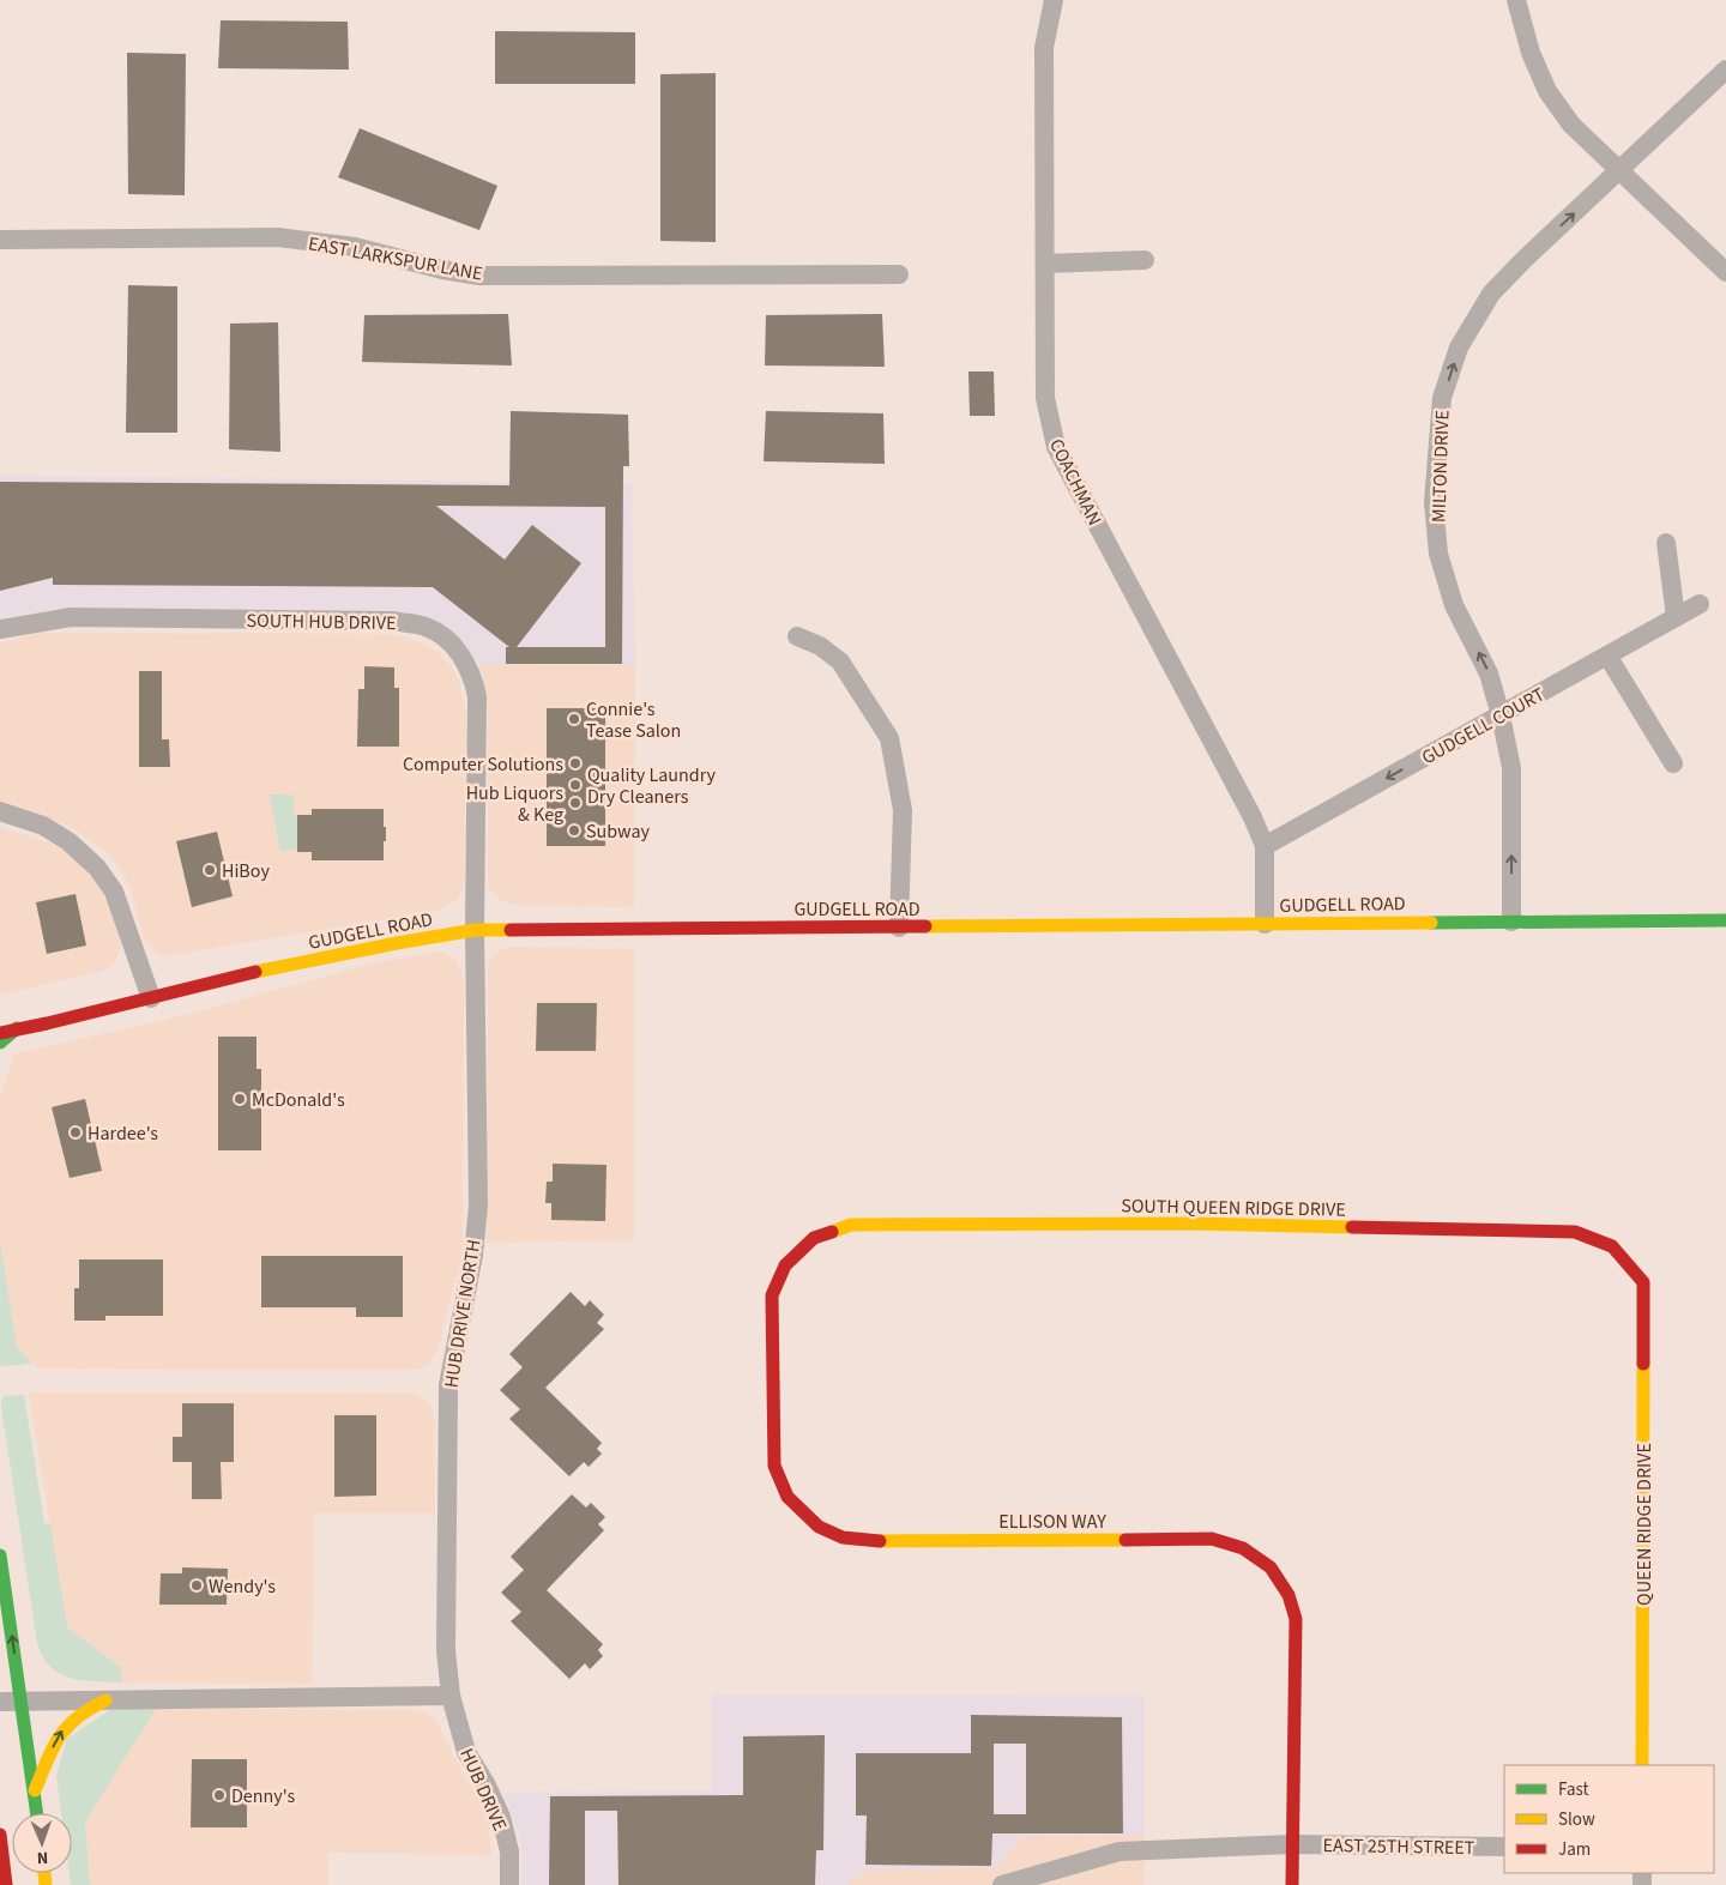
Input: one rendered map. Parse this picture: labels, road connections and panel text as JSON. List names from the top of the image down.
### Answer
{
  "streets": {
    "main road": [
      "GUDGELL ROAD",
      "SOUTH QUEEN RIDGE DRIVE",
      "ELLISON WAY",
      "QUEEN RIDGE DRIVE"
    ],
    "street": [
      "EAST LARKSPUR LANE",
      "MILTON DRIVE",
      "COACHMAN",
      "SOUTH HUB DRIVE",
      "GUDGELL COURT",
      "HUB DRIVE NORTH",
      "HUB DRIVE",
      "EAST 25TH STREET"
    ]
  },
  "crossings": [
    ["MILTON DRIVE", "GUDGELL COURT"],
    ["MILTON DRIVE", "GUDGELL ROAD"],
    ["COACHMAN", "GUDGELL COURT"],
    ["COACHMAN", "GUDGELL ROAD"],
    ["SOUTH HUB DRIVE", "GUDGELL ROAD"],
    ["SOUTH HUB DRIVE", "HUB DRIVE NORTH"],
    ["GUDGELL ROAD", "HUB DRIVE NORTH"],
    ["SOUTH QUEEN RIDGE DRIVE", "ELLISON WAY"],
    ["SOUTH QUEEN RIDGE DRIVE", "QUEEN RIDGE DRIVE"],
    ["HUB DRIVE NORTH", "HUB DRIVE"],
    ["ELLISON WAY", "EAST 25TH STREET"]
  ],
  "one_way": ["MILTON DRIVE", "GUDGELL COURT"],
  "places": [
    "Connie's Tease Salon",
    "Computer Solutions",
    "Quality Laundry Dry Cleaners",
    "Hub Liquors & Keg",
    "Subway",
    "HiBoy",
    "McDonald's",
    "Hardee's",
    "Wendy's",
    "Denny's"
  ],
  "legend": ["Fast", "Slow", "Jam"],
  "north": "bottom"
}
